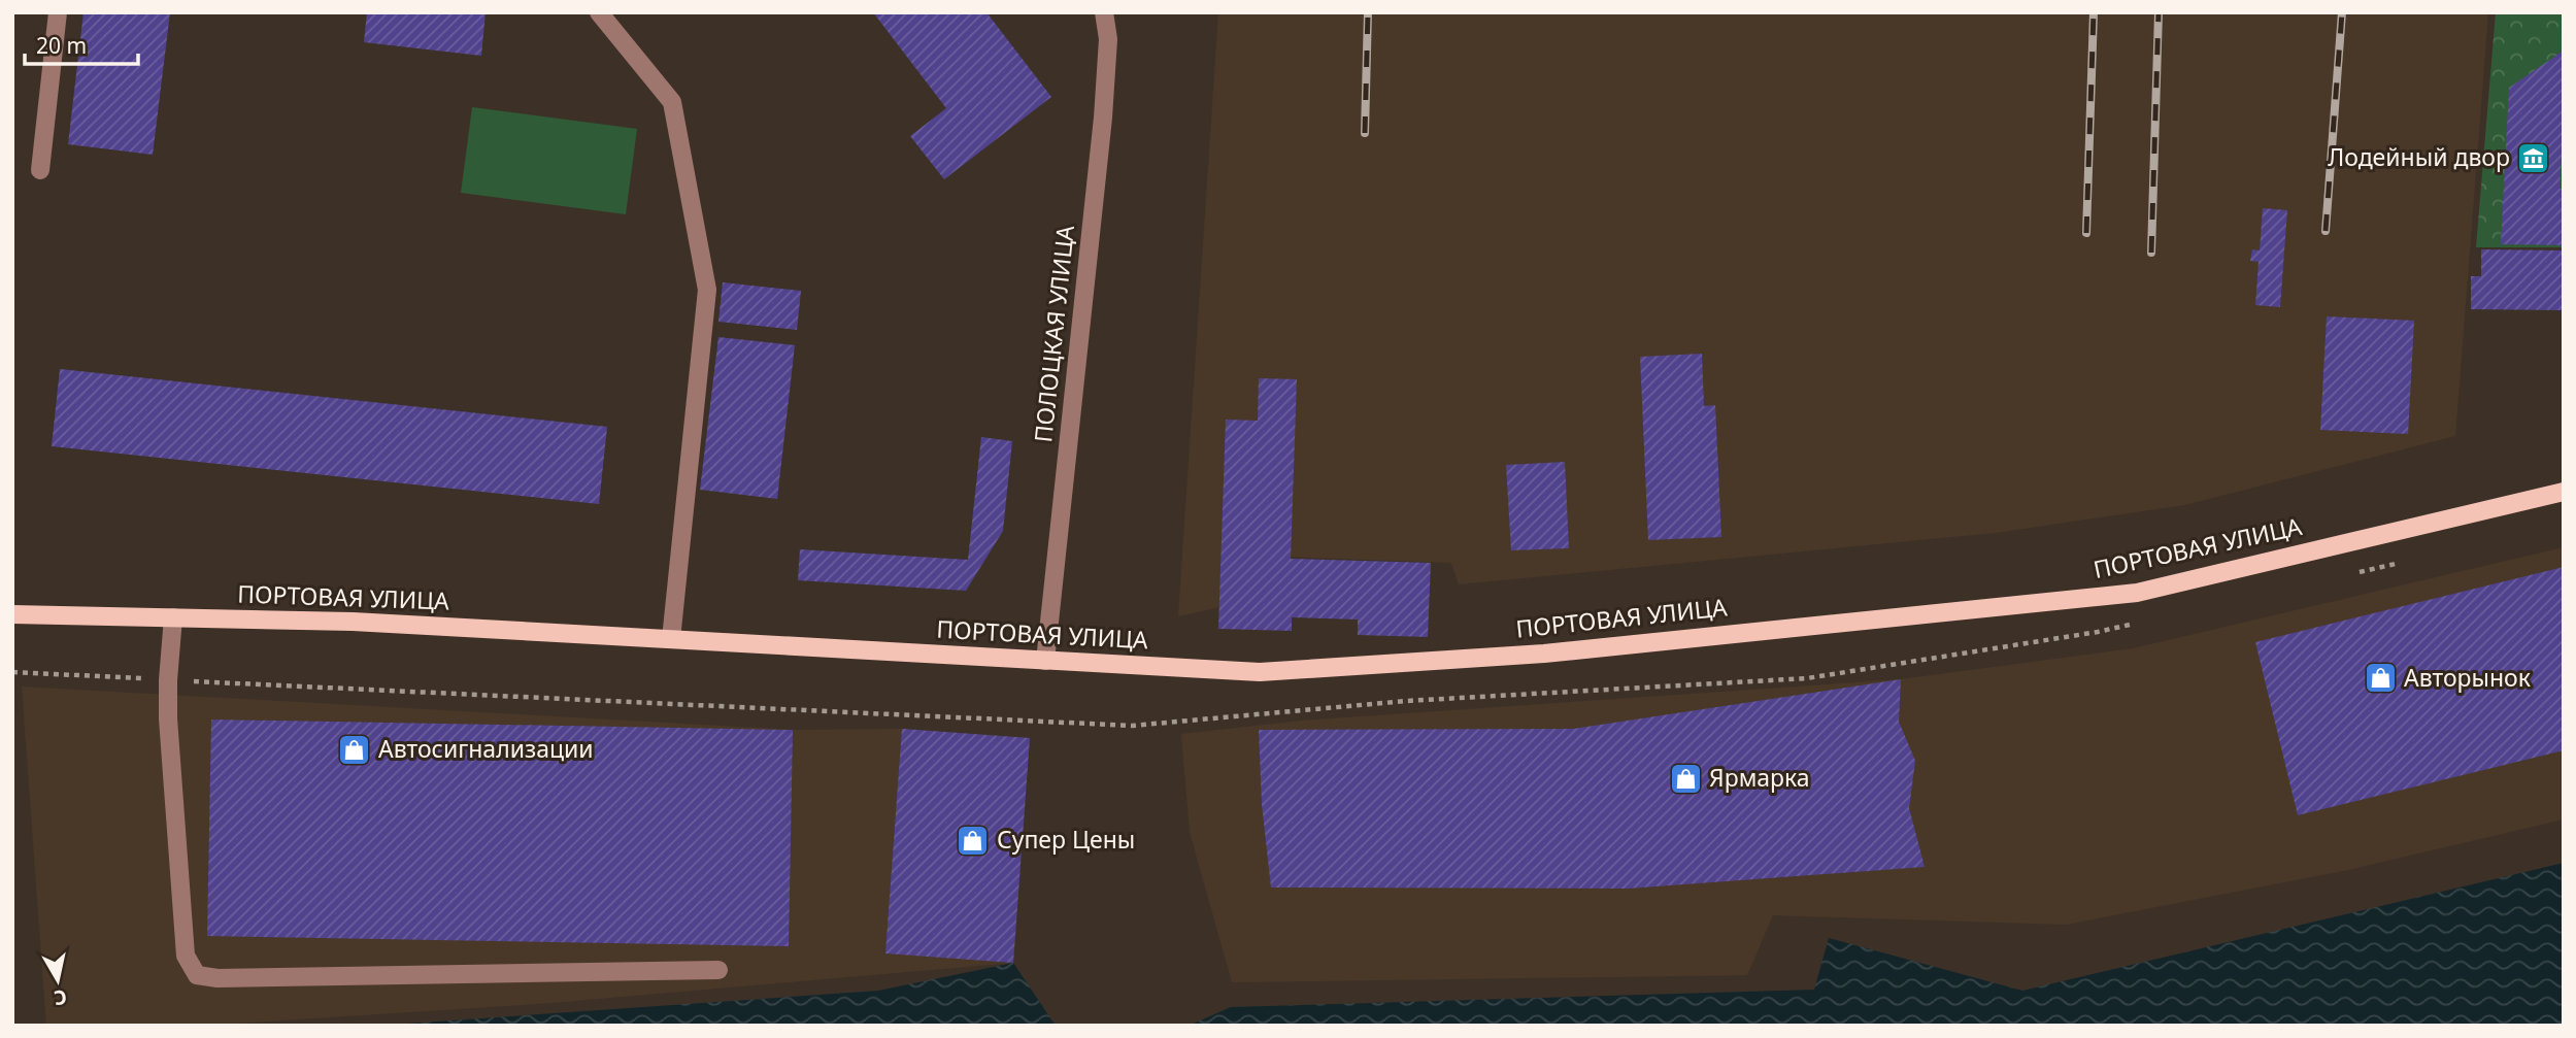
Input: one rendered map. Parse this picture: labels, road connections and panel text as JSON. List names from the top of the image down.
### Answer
{
  "streets": {
    "main road": ["ПОРТОВАЯ УЛИЦА"],
    "street": ["ПОЛОЦКАЯ УЛИЦА"]
  },
  "crossings": [
    ["ПОЛОЦКАЯ УЛИЦА", "ПОРТОВАЯ УЛИЦА"]
  ],
  "places": {
    "museum": ["Лодейный двор"],
    "shop": [
      "Авторынок",
      "Автосигнализации",
      "Ярмарка",
      "Супер Цены"
    ]
  },
  "scale_bar": "20 m",
  "north": "bottom"
}
